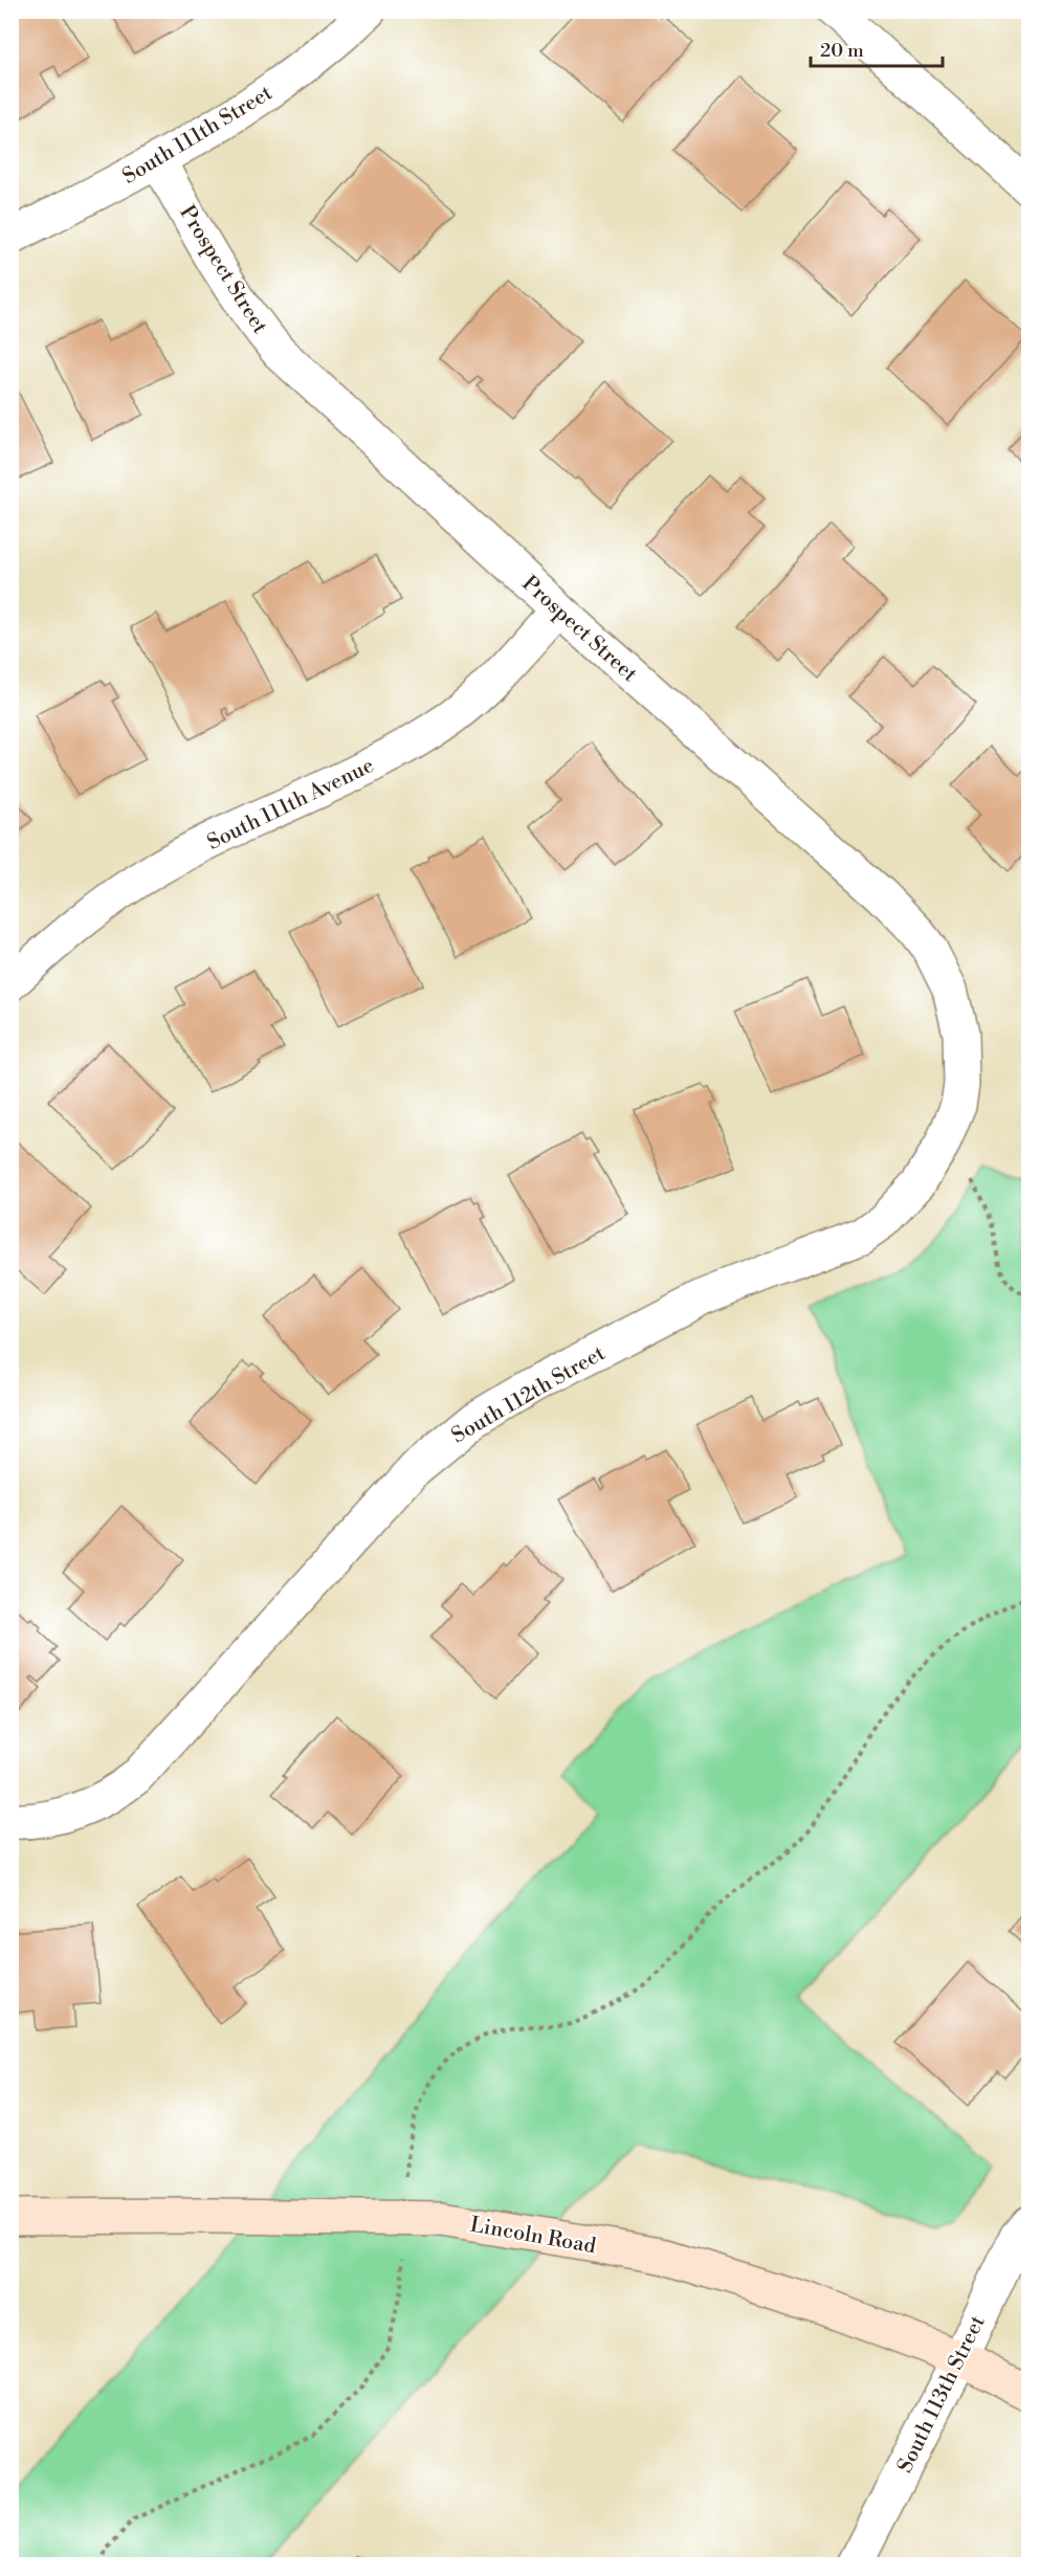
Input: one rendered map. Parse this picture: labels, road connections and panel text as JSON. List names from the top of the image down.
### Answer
{
  "streets": {
    "street": [
      "South 111th Street",
      "Prospect Street",
      "South 111th Avenue",
      "South 112th Street",
      "Lincoln Road",
      "South 113th Street"
    ]
  },
  "crossings": [
    ["South 111th Street", "Prospect Street"],
    ["Prospect Street", "South 111th Avenue"],
    ["Prospect Street", "South 112th Street"],
    ["Lincoln Road", "South 113th Street"]
  ],
  "scale_bar": "20 m"
}
